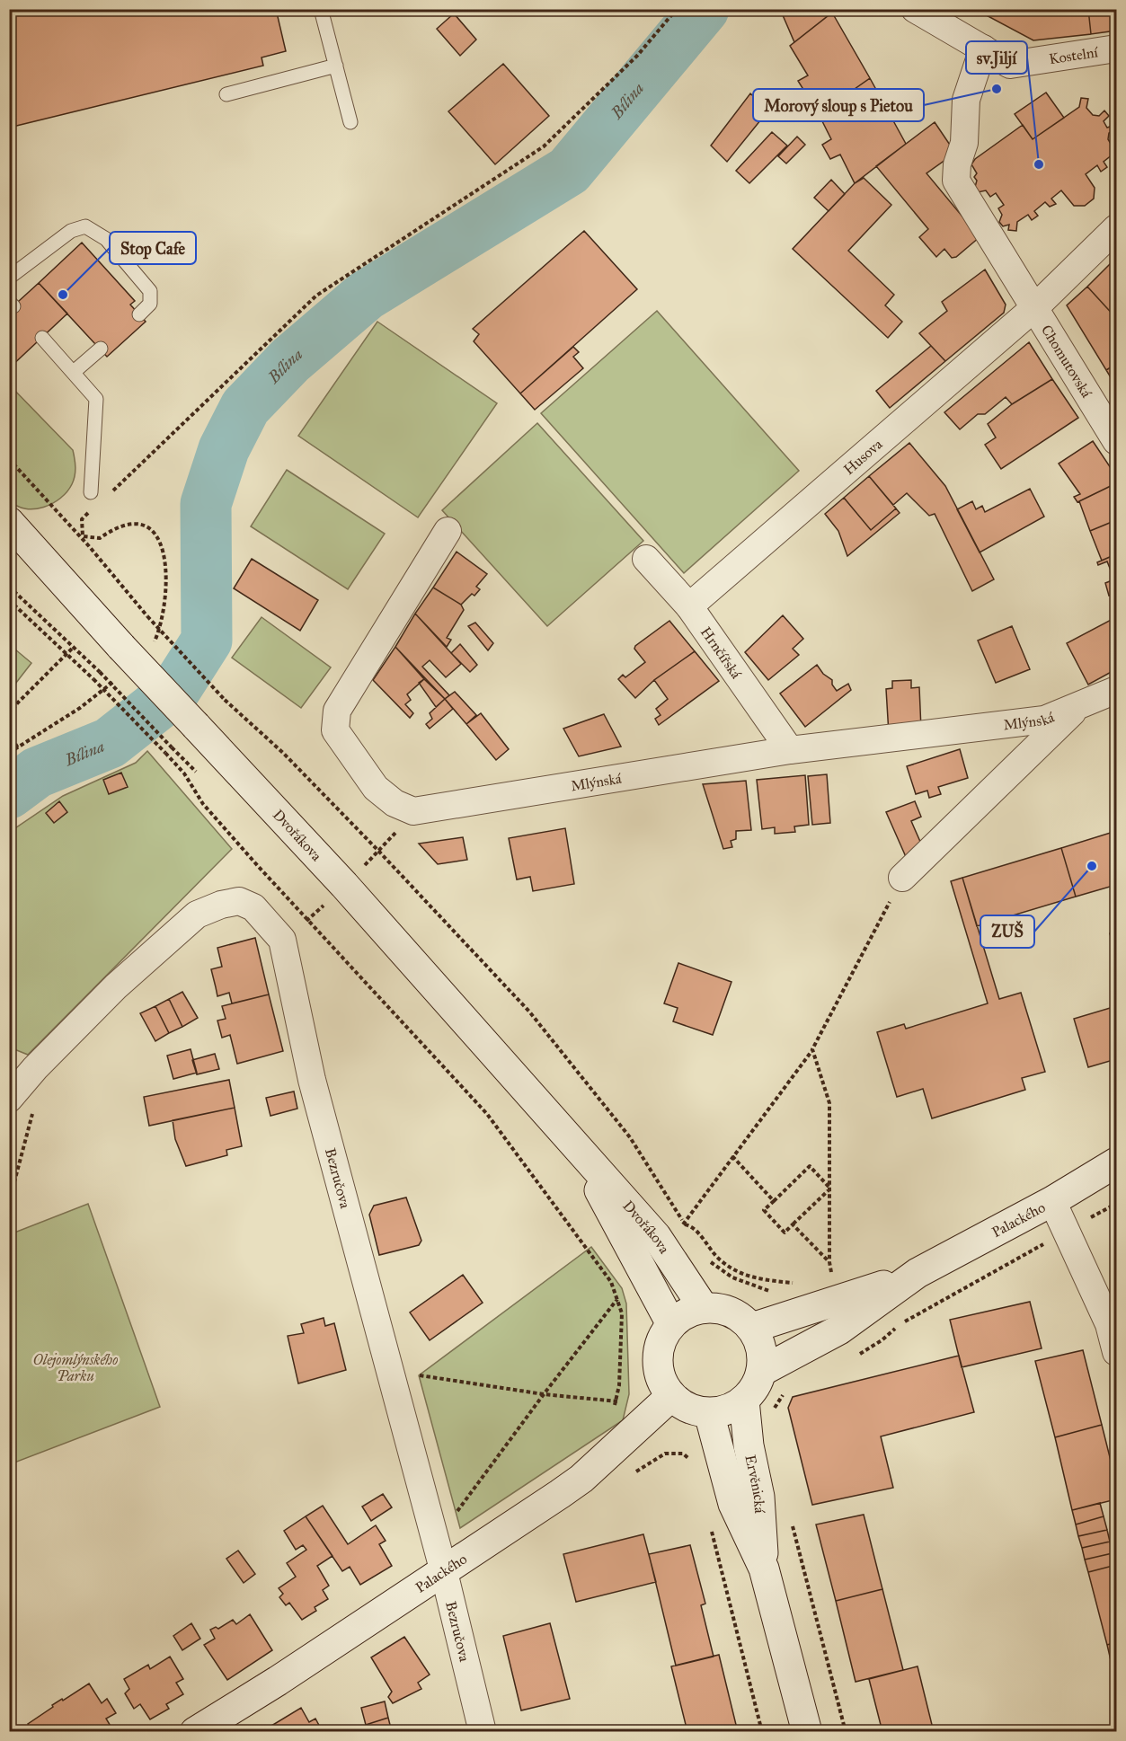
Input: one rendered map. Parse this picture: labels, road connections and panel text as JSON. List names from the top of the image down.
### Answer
{
  "streets": {
    "street": [
      "Kostelní",
      "Chomutovská",
      "Husova",
      "Hrnčířská",
      "Mlýnská",
      "Dvořákova",
      "Bezručova",
      "Palackého",
      "Ervěnická"
    ]
  },
  "crossings": [
    ["Kostelní", "Chomutovská"],
    ["Chomutovská", "Husova"],
    ["Husova", "Hrnčířská"],
    ["Hrnčířská", "Mlýnská"],
    ["Dvořákova", "Palackého"],
    ["Dvořákova", "Ervěnická"],
    ["Bezručova", "Palackého"],
    ["Palackého", "Ervěnická"]
  ],
  "water": ["Bílina"],
  "parks": ["Olejomlýnského Parku"],
  "places": [
    "Morový sloup s Pietou",
    "sv.Jiljí",
    "Stop Cafe",
    "ZUŠ"
  ]
}
